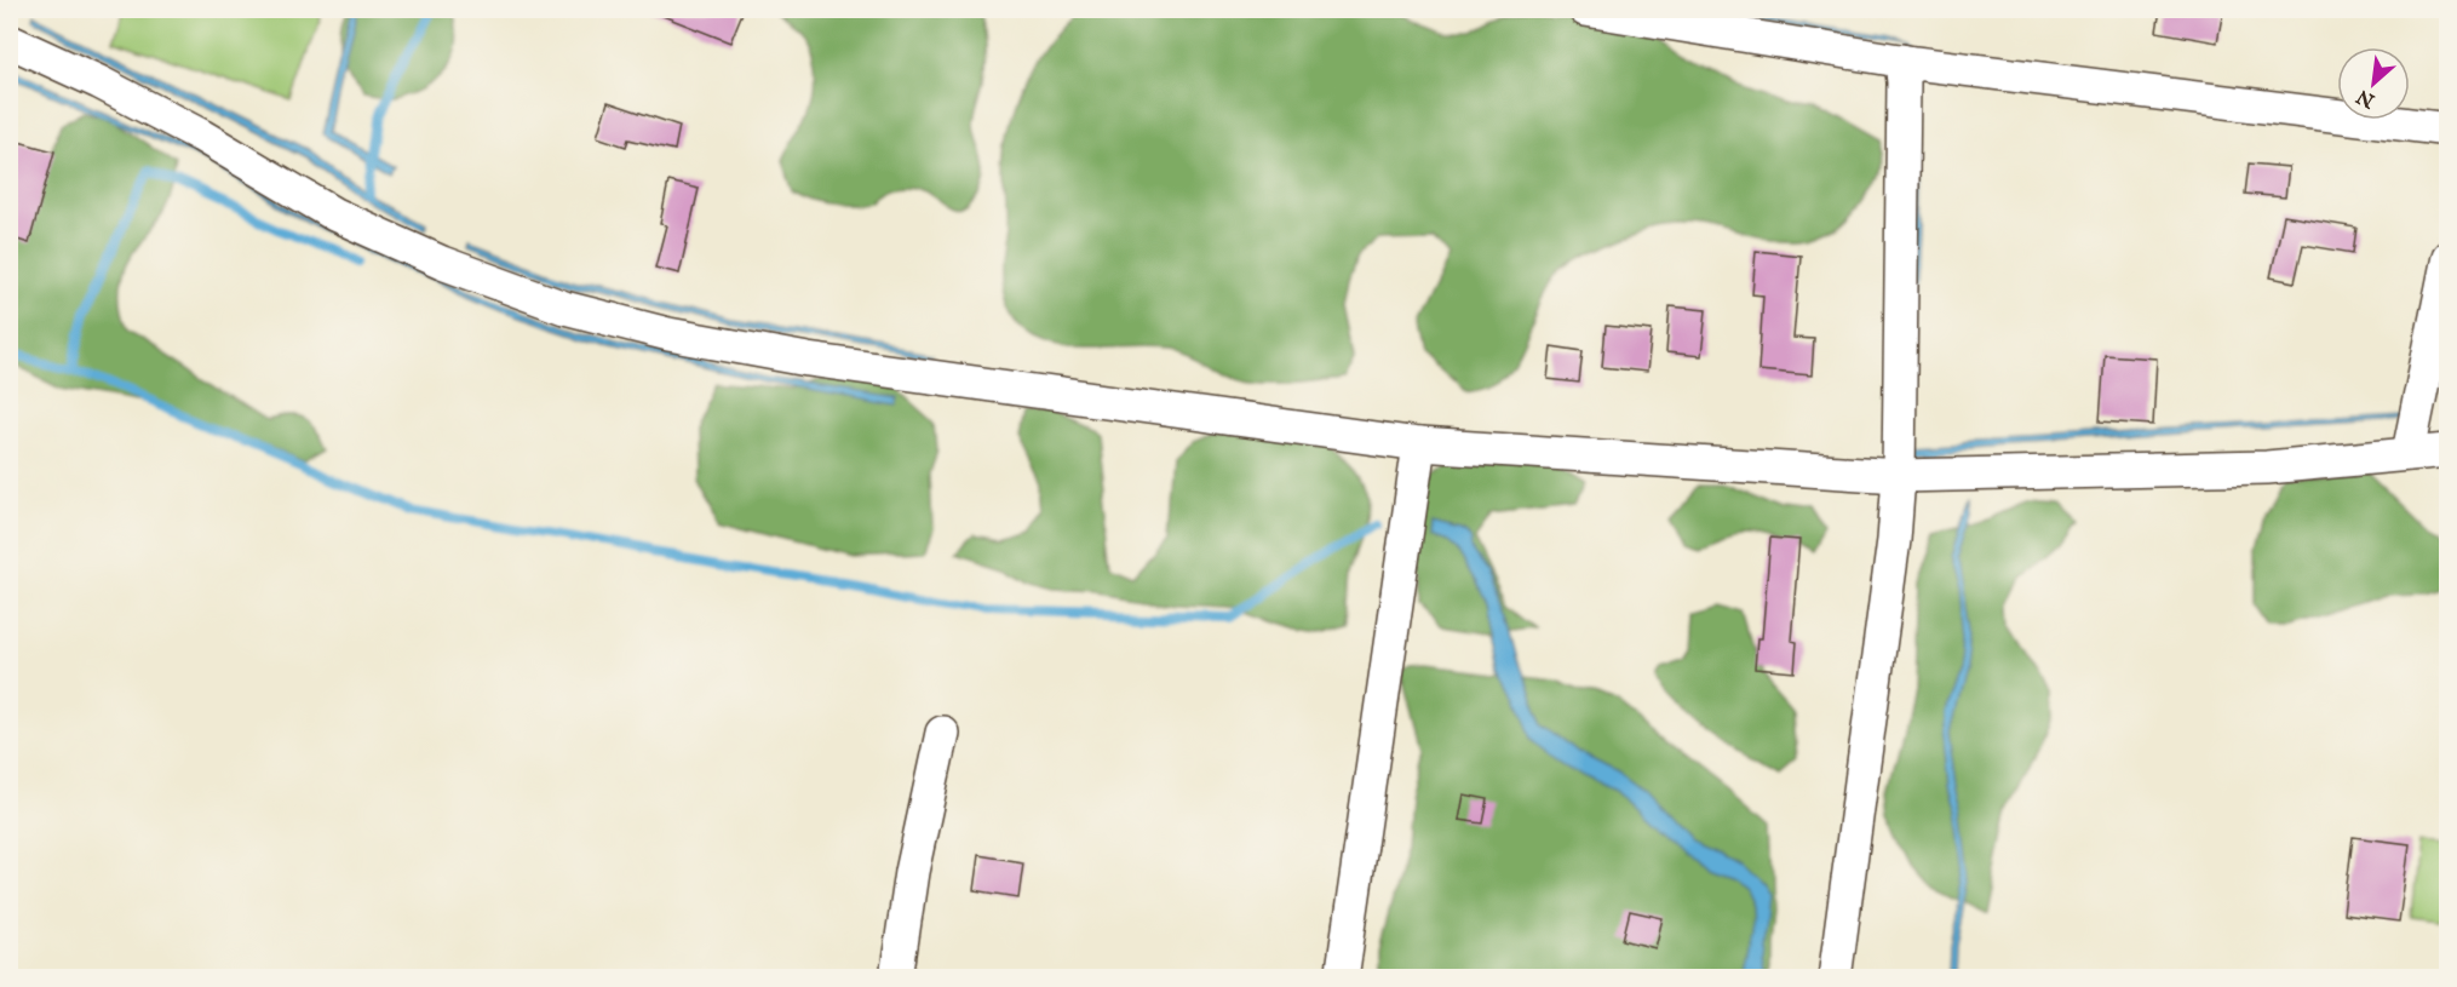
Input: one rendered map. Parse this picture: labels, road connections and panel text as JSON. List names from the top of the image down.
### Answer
{
  "north": "bottom left"
}
